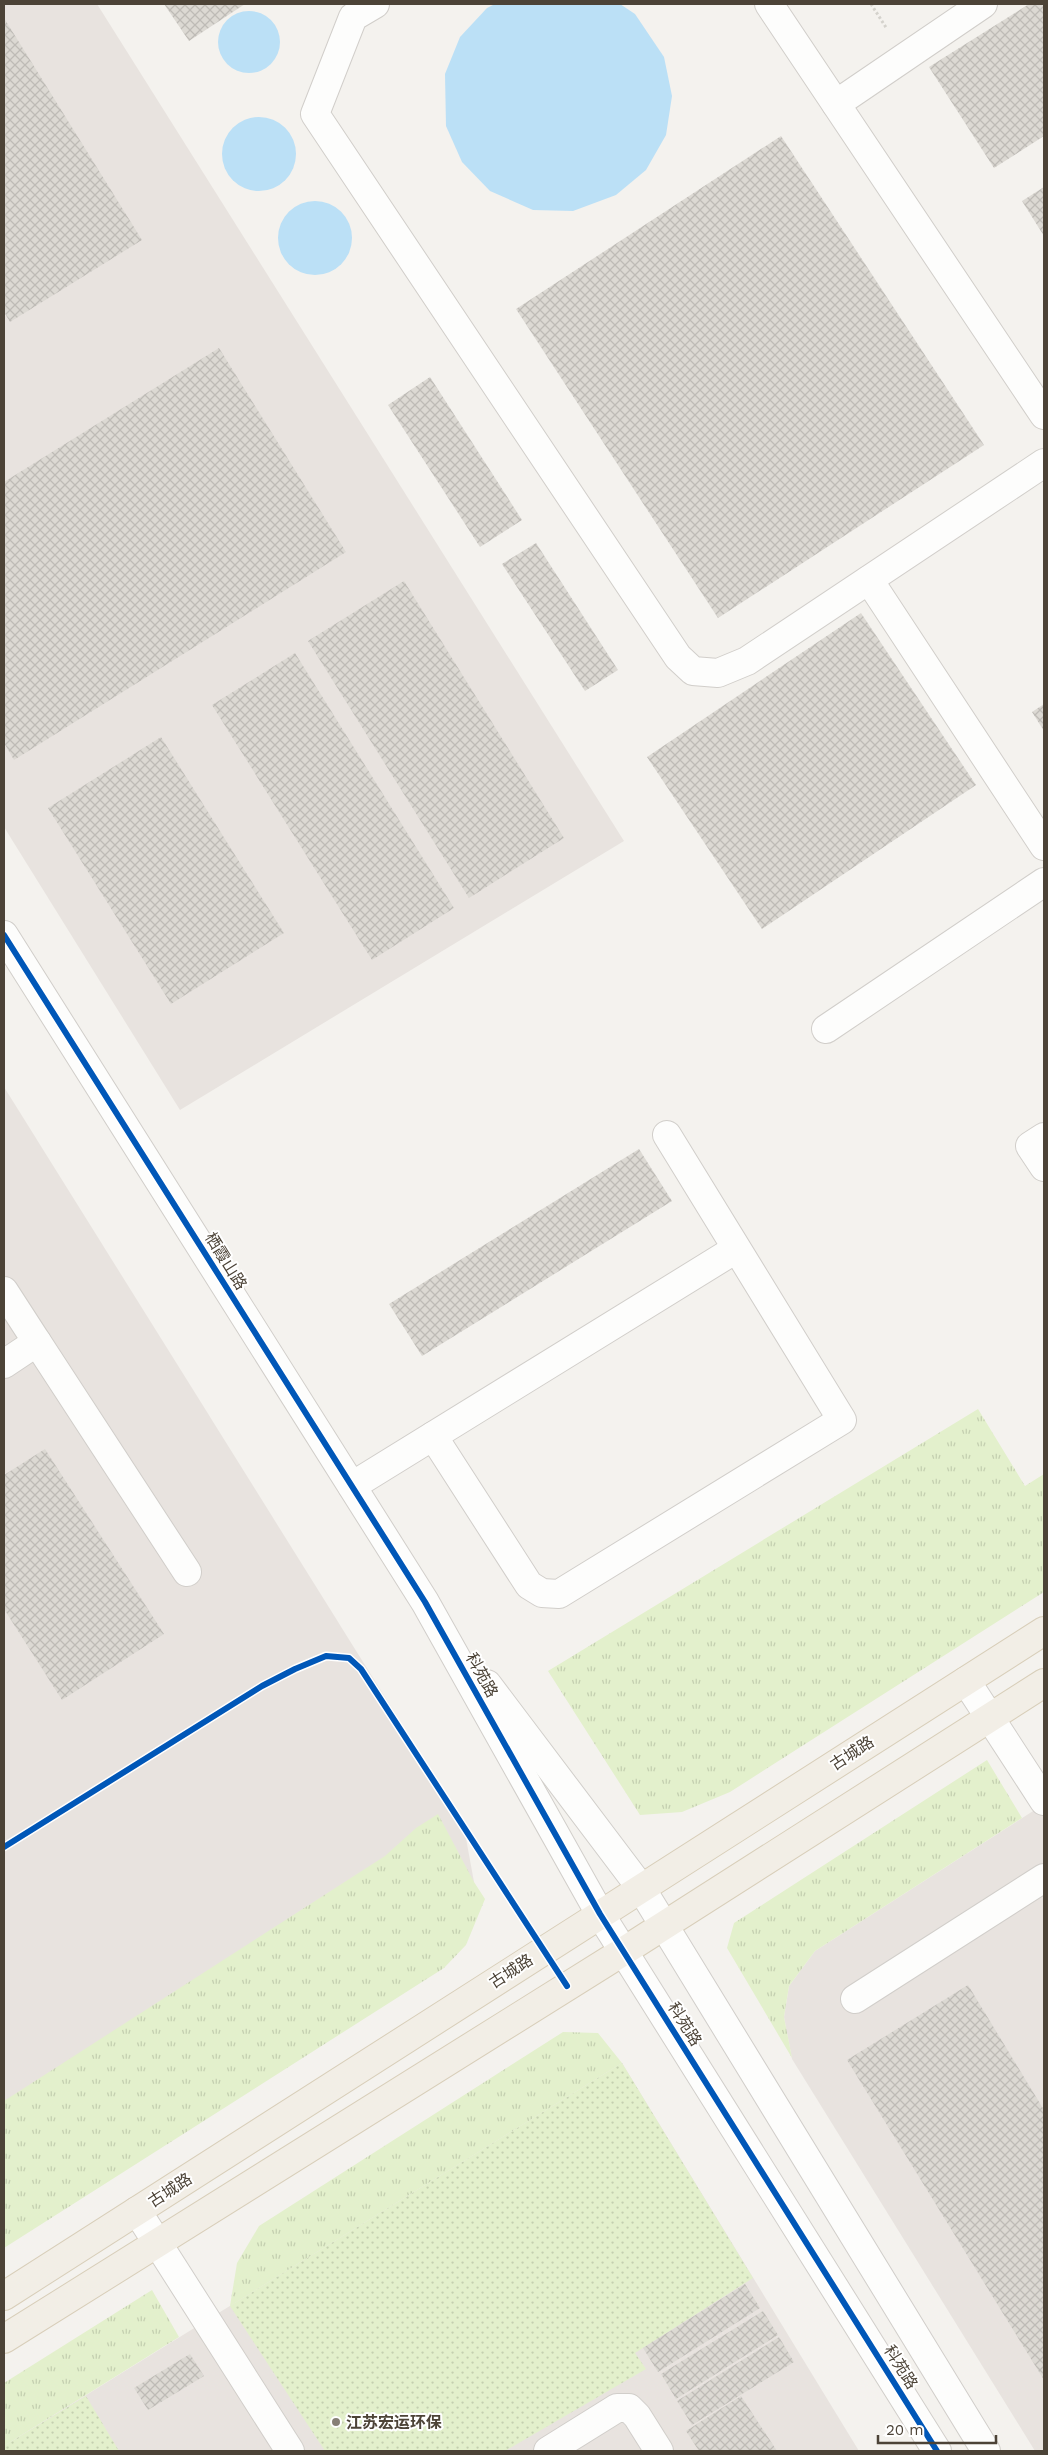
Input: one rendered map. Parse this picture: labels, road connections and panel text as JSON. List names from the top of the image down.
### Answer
{
  "streets": {
    "main road": ["古城路"],
    "street": ["栖霞山路", "科苑路"]
  },
  "crossings": [
    ["栖霞山路", "科苑路"],
    ["科苑路", "古城路"]
  ],
  "places": ["江苏宏运环保"],
  "scale_bar": "20 m"
}
